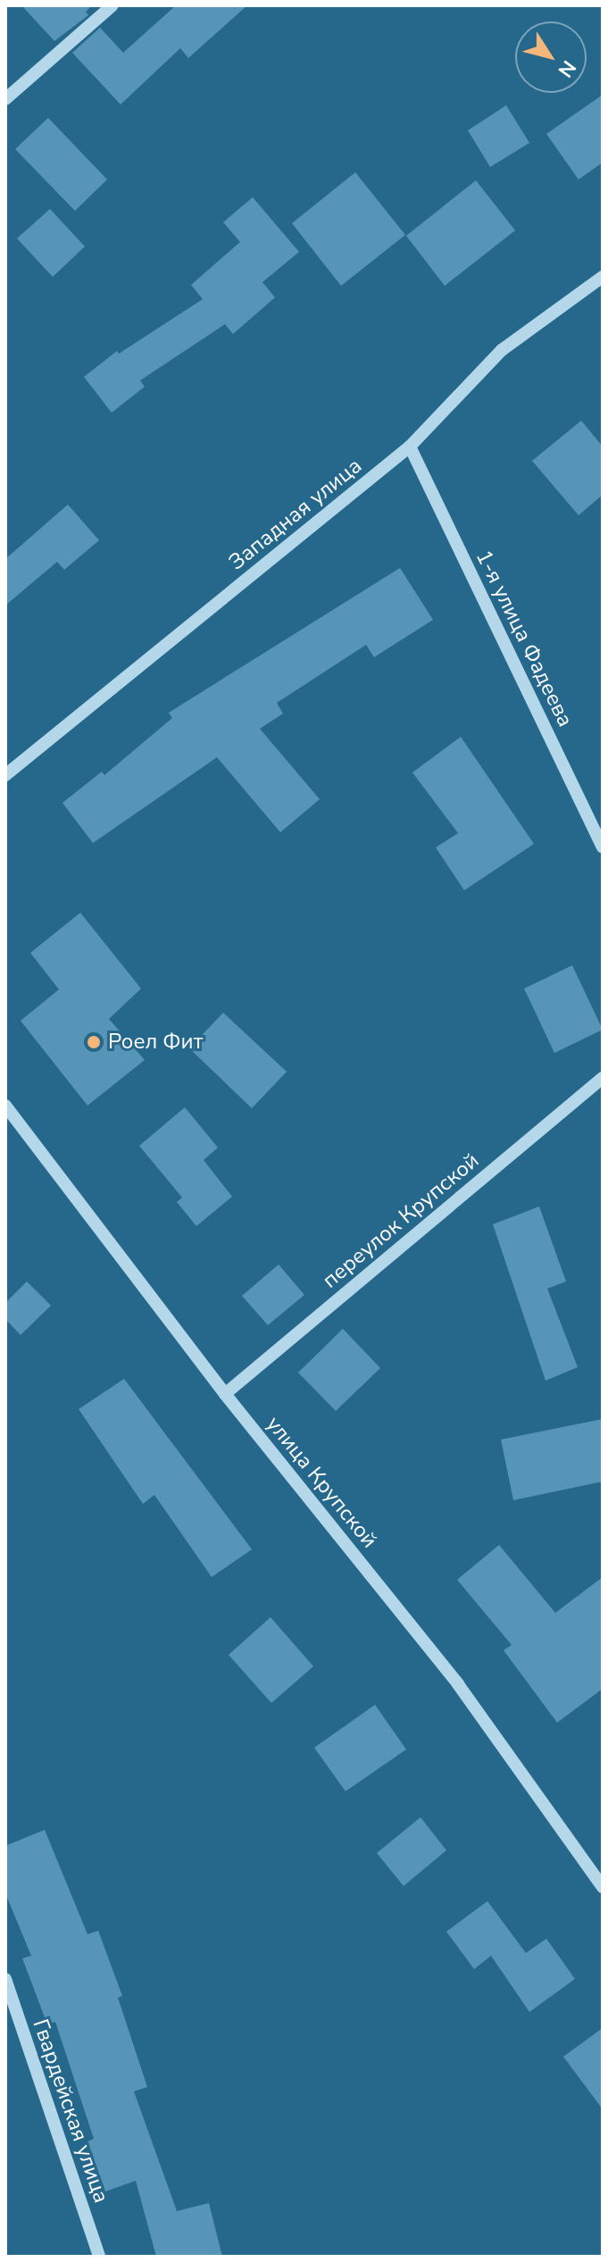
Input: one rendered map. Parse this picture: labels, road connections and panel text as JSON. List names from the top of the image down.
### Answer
{
  "streets": {
    "street": [
      "Западная улица",
      "1-я улица Фадеева",
      "переулок Крупской",
      "улица Крупской",
      "Гвардейская улица"
    ]
  },
  "crossings": [
    ["Западная улица", "1-я улица Фадеева"],
    ["переулок Крупской", "улица Крупской"]
  ],
  "places": ["Роел Фит"],
  "north": "bottom right"
}
